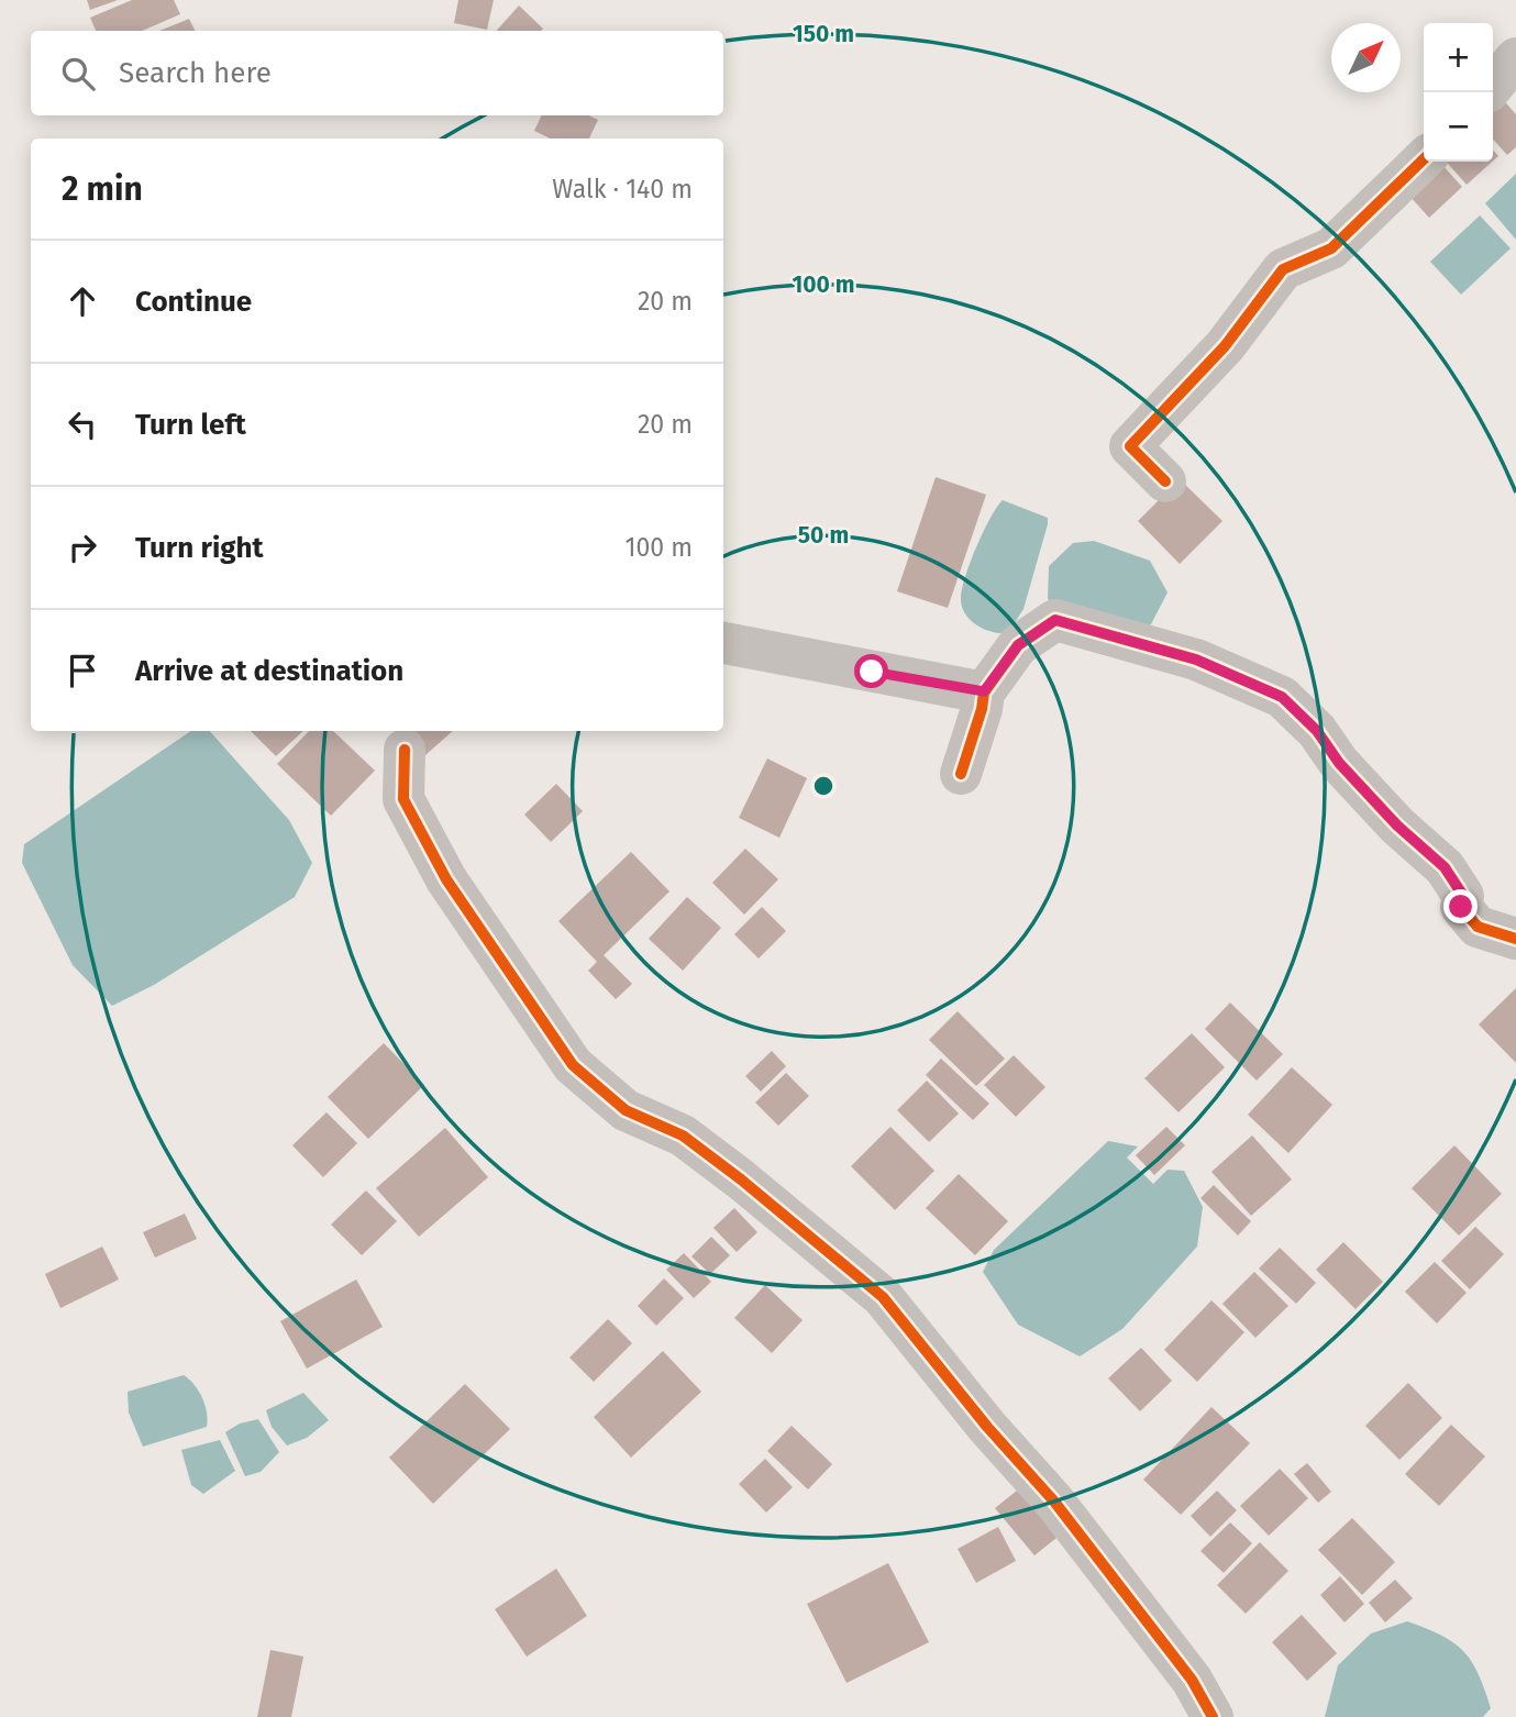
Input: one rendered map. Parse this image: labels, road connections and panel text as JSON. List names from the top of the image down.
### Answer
{
  "north": "top right",
  "page": {
    "map_buttons": ["+", "−"],
    "search": "Search here",
    "heading": ["2 min", "Walk · 140 m"],
    "list": [
      ["Continue", "20 m"],
      ["Turn left", "20 m"],
      ["Turn right", "100 m"],
      "Arrive at destination"
    ]
  },
  "rings": ["150 m", "100 m", "50 m"]
}
